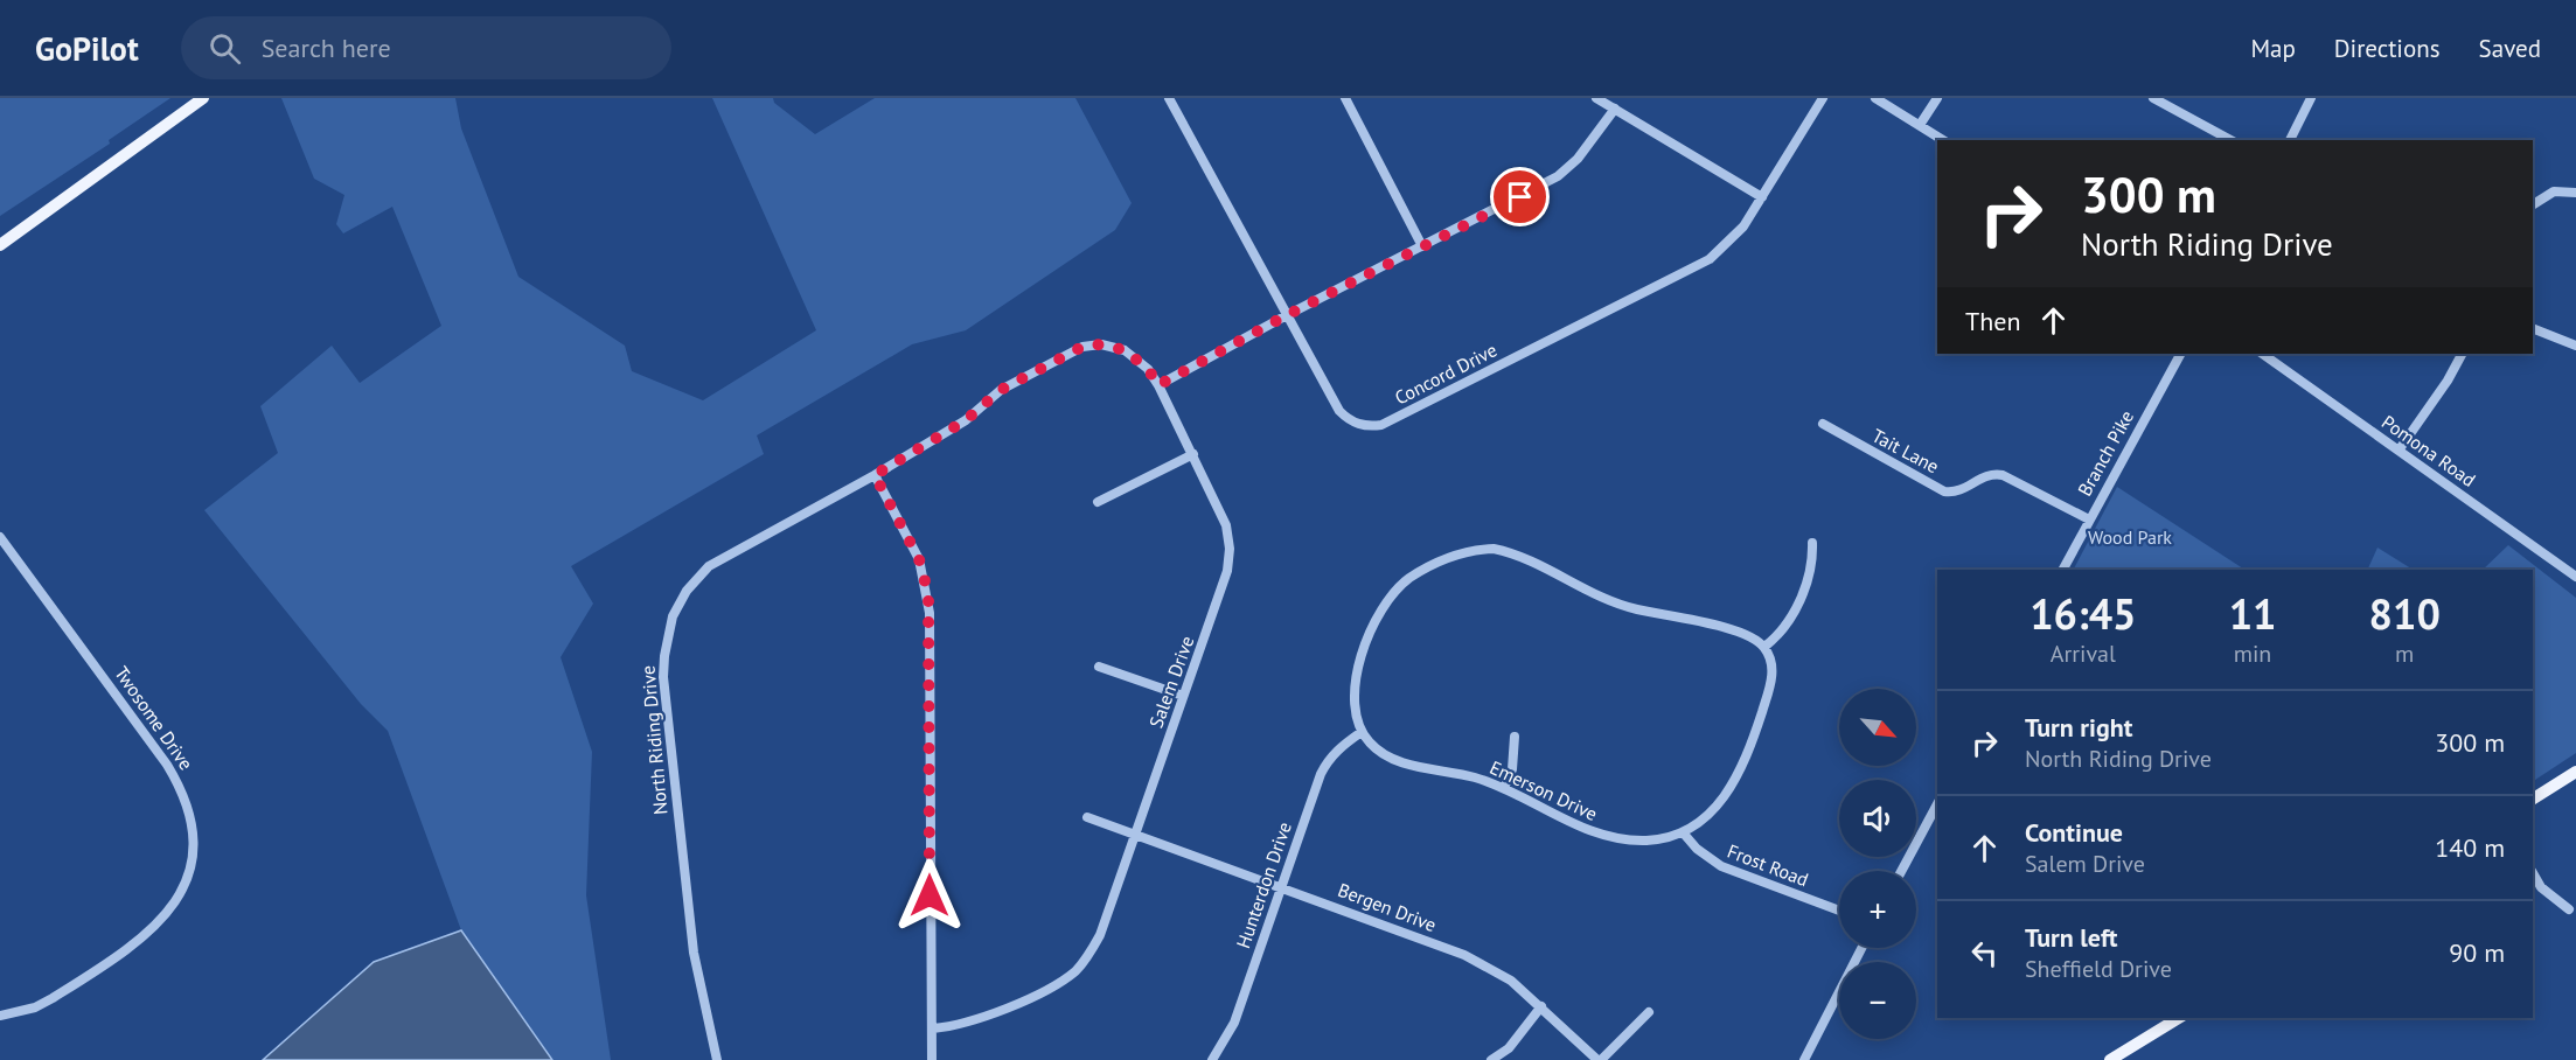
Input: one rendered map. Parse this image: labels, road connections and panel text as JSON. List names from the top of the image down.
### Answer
{
  "streets": {
    "street": [
      "Concord Drive",
      "Tait Lane",
      "Pomona Road",
      "Branch Pike",
      "Salem Drive",
      "Twosome Drive",
      "North Riding Drive",
      "Emerson Drive",
      "Frost Road",
      "Hunterdon Drive",
      "Bergen Drive"
    ]
  },
  "crossings": [
    ["Tait Lane", "Branch Pike"],
    ["Salem Drive", "North Riding Drive"],
    ["Salem Drive", "Bergen Drive"],
    ["Emerson Drive", "Frost Road"],
    ["Emerson Drive", "Hunterdon Drive"],
    ["Hunterdon Drive", "Bergen Drive"]
  ],
  "parks": ["Wood Park"],
  "north": "bottom right",
  "page": {
    "header": "GoPilot",
    "search": "Search here",
    "nav": ["Map", "Directions", "Saved"],
    "turn": ["300 m", "North Riding Drive"],
    "then": "Then",
    "eta": [
      "16:45",
      "Arrival",
      "11",
      "min",
      "810",
      "m"
    ],
    "map_buttons": ["+", "−"],
    "list": [
      {
        "name": "Turn right",
        "note": "North Riding Drive",
        "value": "300 m"
      },
      {
        "name": "Continue",
        "note": "Salem Drive",
        "value": "140 m"
      },
      {
        "name": "Turn left",
        "note": "Sheffield Drive",
        "value": "90 m"
      }
    ]
  }
}
